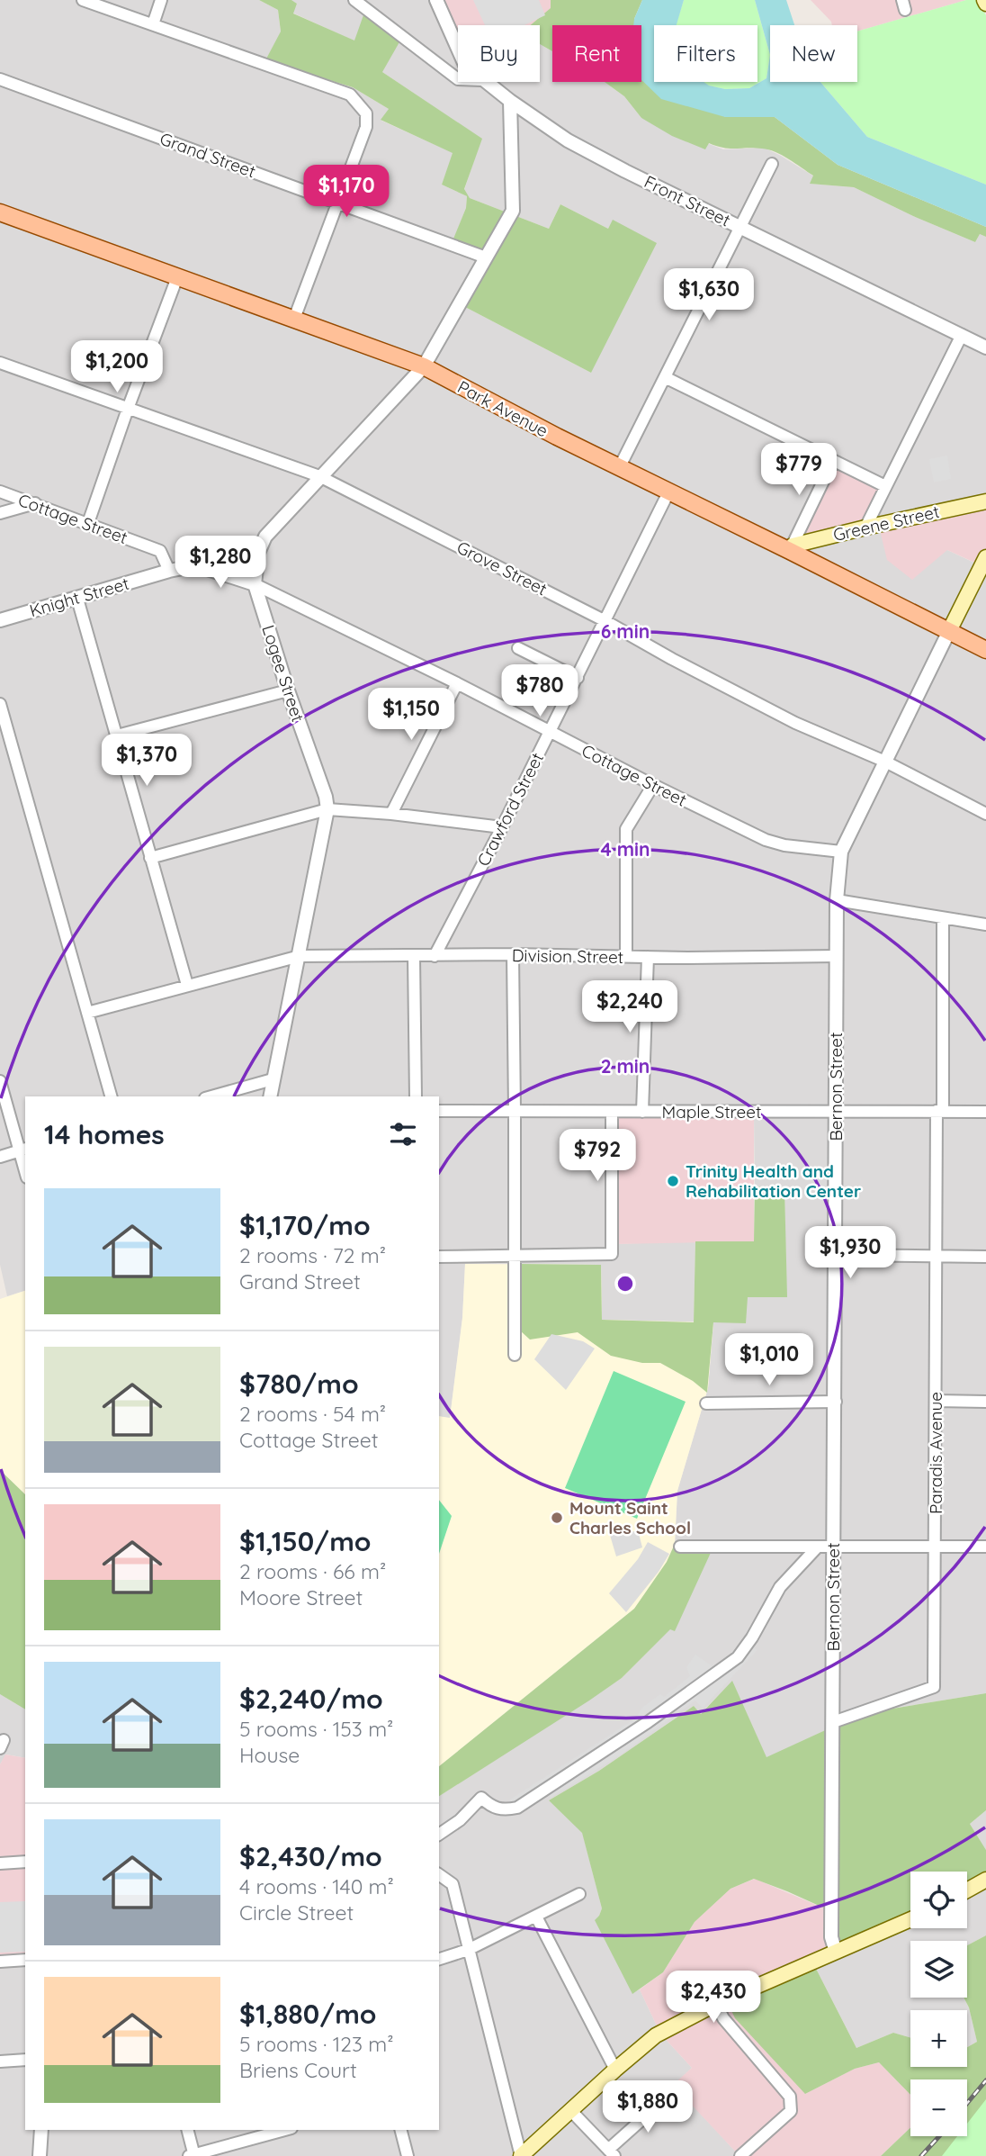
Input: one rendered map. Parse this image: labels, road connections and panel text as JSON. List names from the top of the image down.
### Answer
{
  "streets": {
    "main road": ["Park Avenue", "Greene Street", "Bernon Street"],
    "street": [
      "Grand Street",
      "Front Street",
      "Cottage Street",
      "Grove Street",
      "Knight Street",
      "Logee Street",
      "Crawford Street",
      "Division Street",
      "Maple Street",
      "Paradis Avenue"
    ]
  },
  "crossings": [
    ["Grand Street", "Logee Street"],
    ["Front Street", "Logee Street"],
    ["Park Avenue", "Greene Street"],
    ["Park Avenue", "Logee Street"],
    ["Park Avenue", "Crawford Street"],
    ["Park Avenue", "Bernon Street"],
    ["Cottage Street", "Knight Street"],
    ["Cottage Street", "Logee Street"],
    ["Cottage Street", "Crawford Street"],
    ["Cottage Street", "Bernon Street"],
    ["Grove Street", "Logee Street"],
    ["Grove Street", "Crawford Street"],
    ["Grove Street", "Bernon Street"],
    ["Logee Street", "Division Street"],
    ["Crawford Street", "Division Street"],
    ["Division Street", "Bernon Street"],
    ["Bernon Street", "Maple Street"],
    ["Bernon Street", "Paradis Avenue"],
    ["Maple Street", "Paradis Avenue"]
  ],
  "places": ["Trinity Health and Rehabilitation Center", "Mount Saint Charles School"],
  "page": {
    "chip": [
      "Buy",
      "Rent",
      "Filters",
      "New"
    ],
    "price": [
      "$1,170",
      "$1,630",
      "$1,200",
      "$779",
      "$1,280",
      "$780",
      "$1,150",
      "$1,370",
      "$2,240",
      "$792",
      "$1,930",
      "$1,010",
      "$2,430",
      "$1,880"
    ],
    "heading": "14 homes",
    "list": [
      {
        "name": "$1,170/mo",
        "note": "2 rooms · 72 m² · Grand Street"
      },
      {
        "name": "$780/mo",
        "note": "2 rooms · 54 m² · Cottage Street"
      },
      {
        "name": "$1,150/mo",
        "note": "2 rooms · 66 m² · Moore Street"
      },
      {
        "name": "$2,240/mo",
        "note": "5 rooms · 153 m² · House"
      },
      {
        "name": "$2,430/mo",
        "note": "4 rooms · 140 m² · Circle Street"
      },
      {
        "name": "$1,880/mo",
        "note": "5 rooms · 123 m² · Briens Court"
      }
    ],
    "map_buttons": ["+", "−"]
  },
  "rings": ["6 min", "4 min", "2 min"]
}
